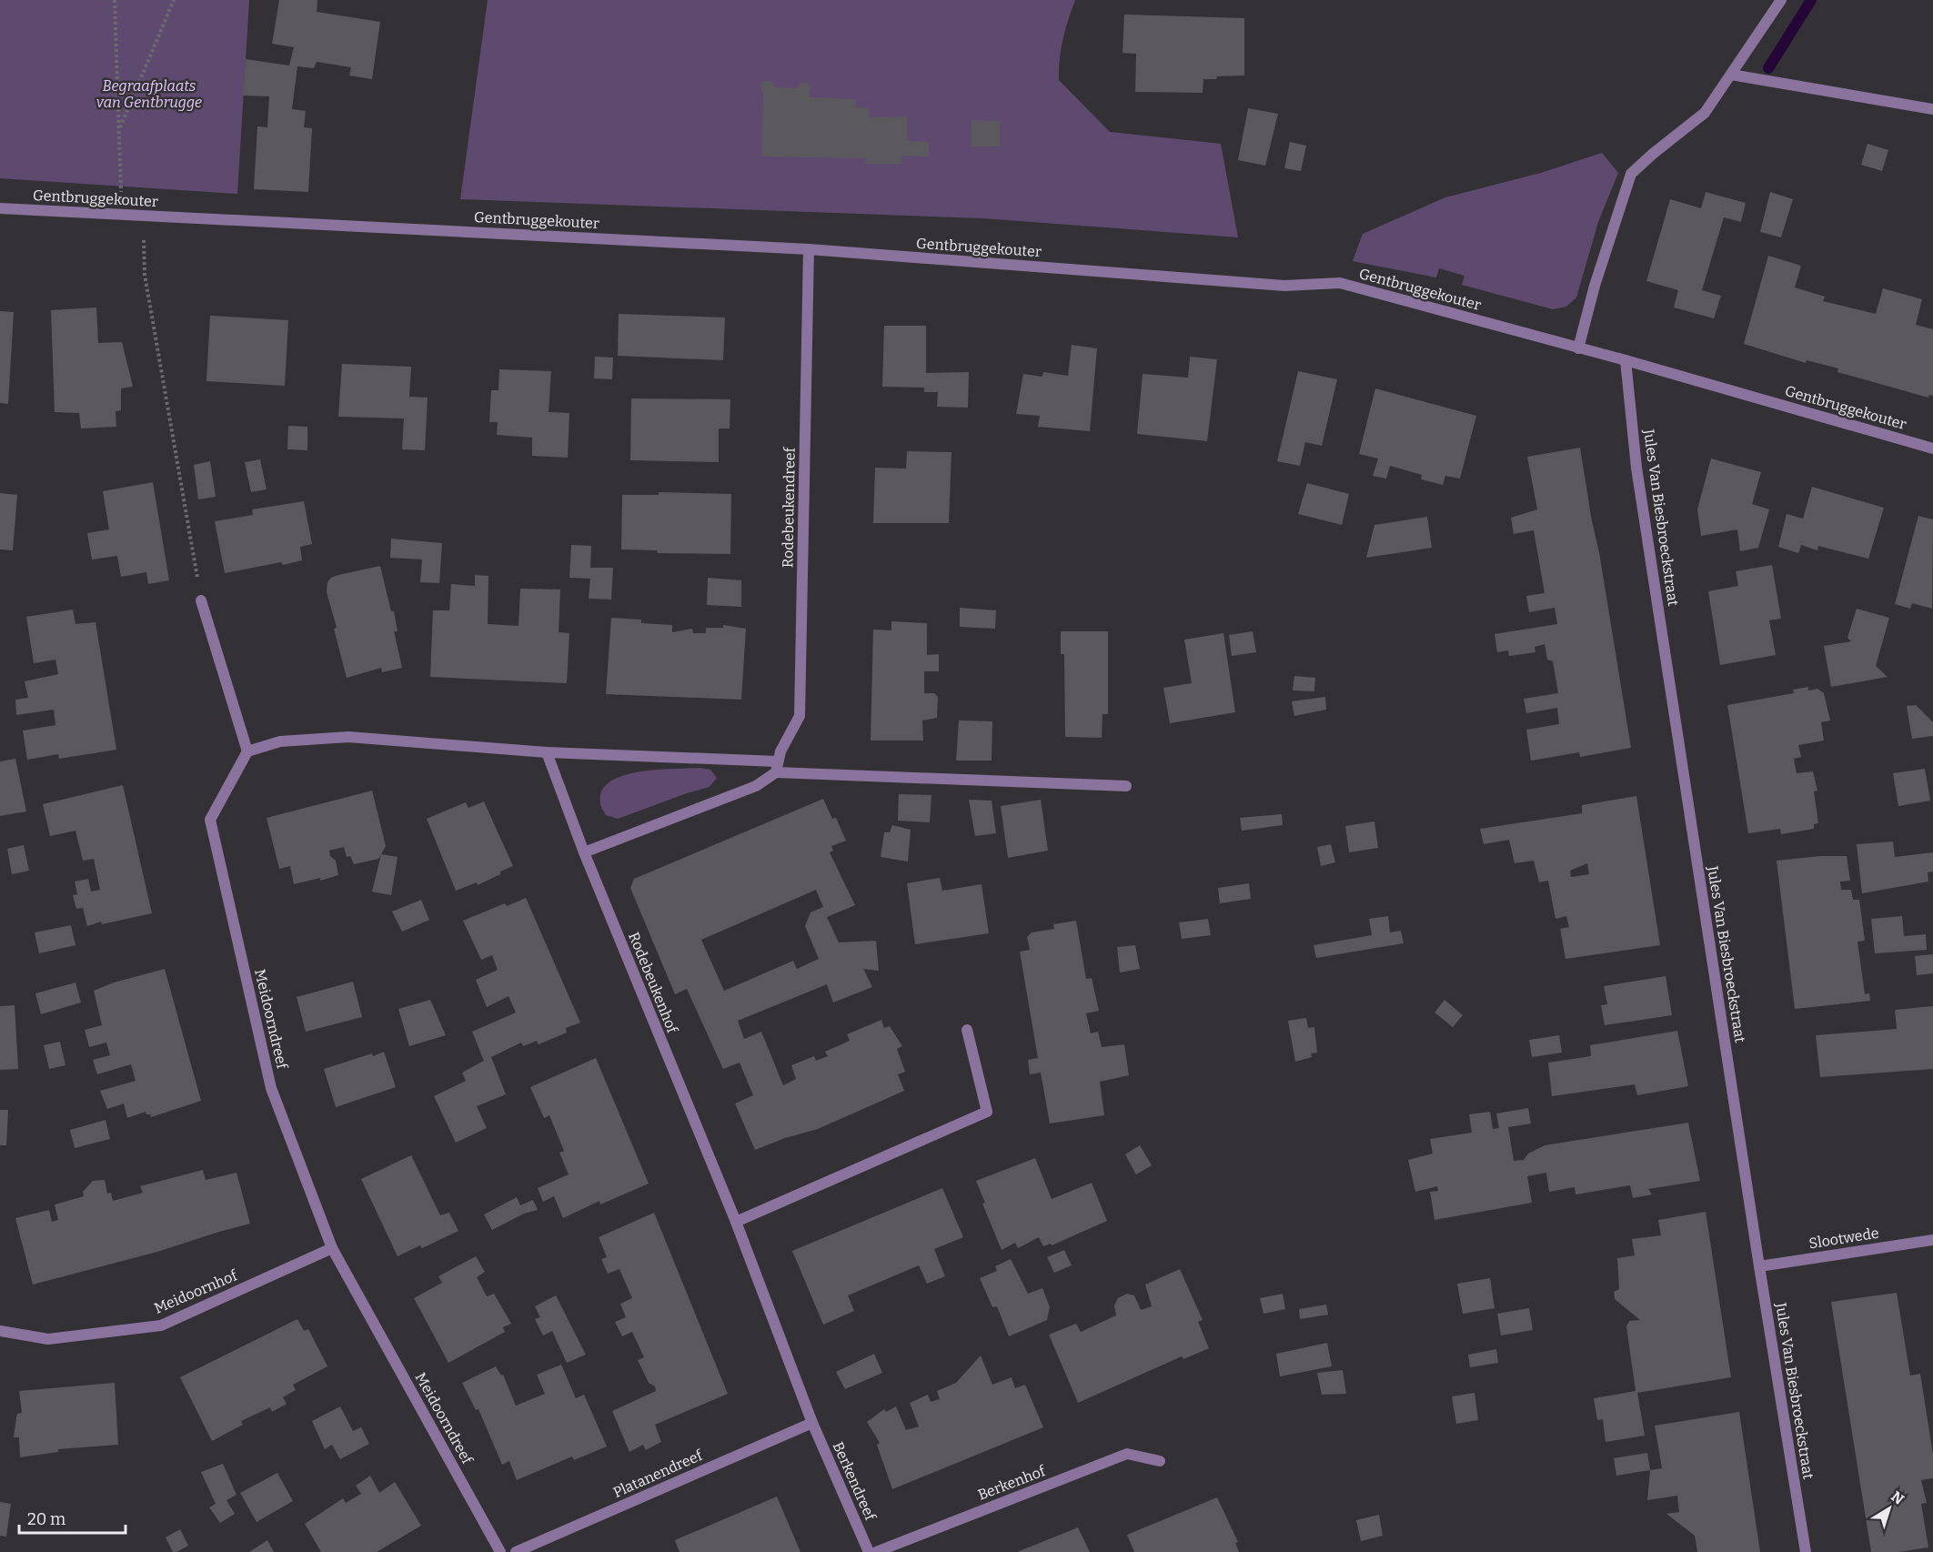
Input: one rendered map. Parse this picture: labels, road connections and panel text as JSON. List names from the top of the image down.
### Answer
{
  "streets": {
    "street": [
      "Gentbruggekouter",
      "Rodebeukendreef",
      "Jules Van Biesbroeckstraat",
      "Rodebeukenhof",
      "Meidoorndreef",
      "Slootwede",
      "Meidoornhof",
      "Platanendreef",
      "Berkendreef",
      "Berkenhof"
    ]
  },
  "crossings": [
    ["Gentbruggekouter", "Rodebeukendreef"],
    ["Gentbruggekouter", "Jules Van Biesbroeckstraat"],
    ["Jules Van Biesbroeckstraat", "Slootwede"],
    ["Rodebeukenhof", "Platanendreef"],
    ["Rodebeukenhof", "Berkendreef"],
    ["Meidoorndreef", "Meidoornhof"],
    ["Platanendreef", "Berkendreef"]
  ],
  "parks": ["Begraafplaats van Gentbrugge"],
  "scale_bar": "20 m",
  "north": "top right"
}
